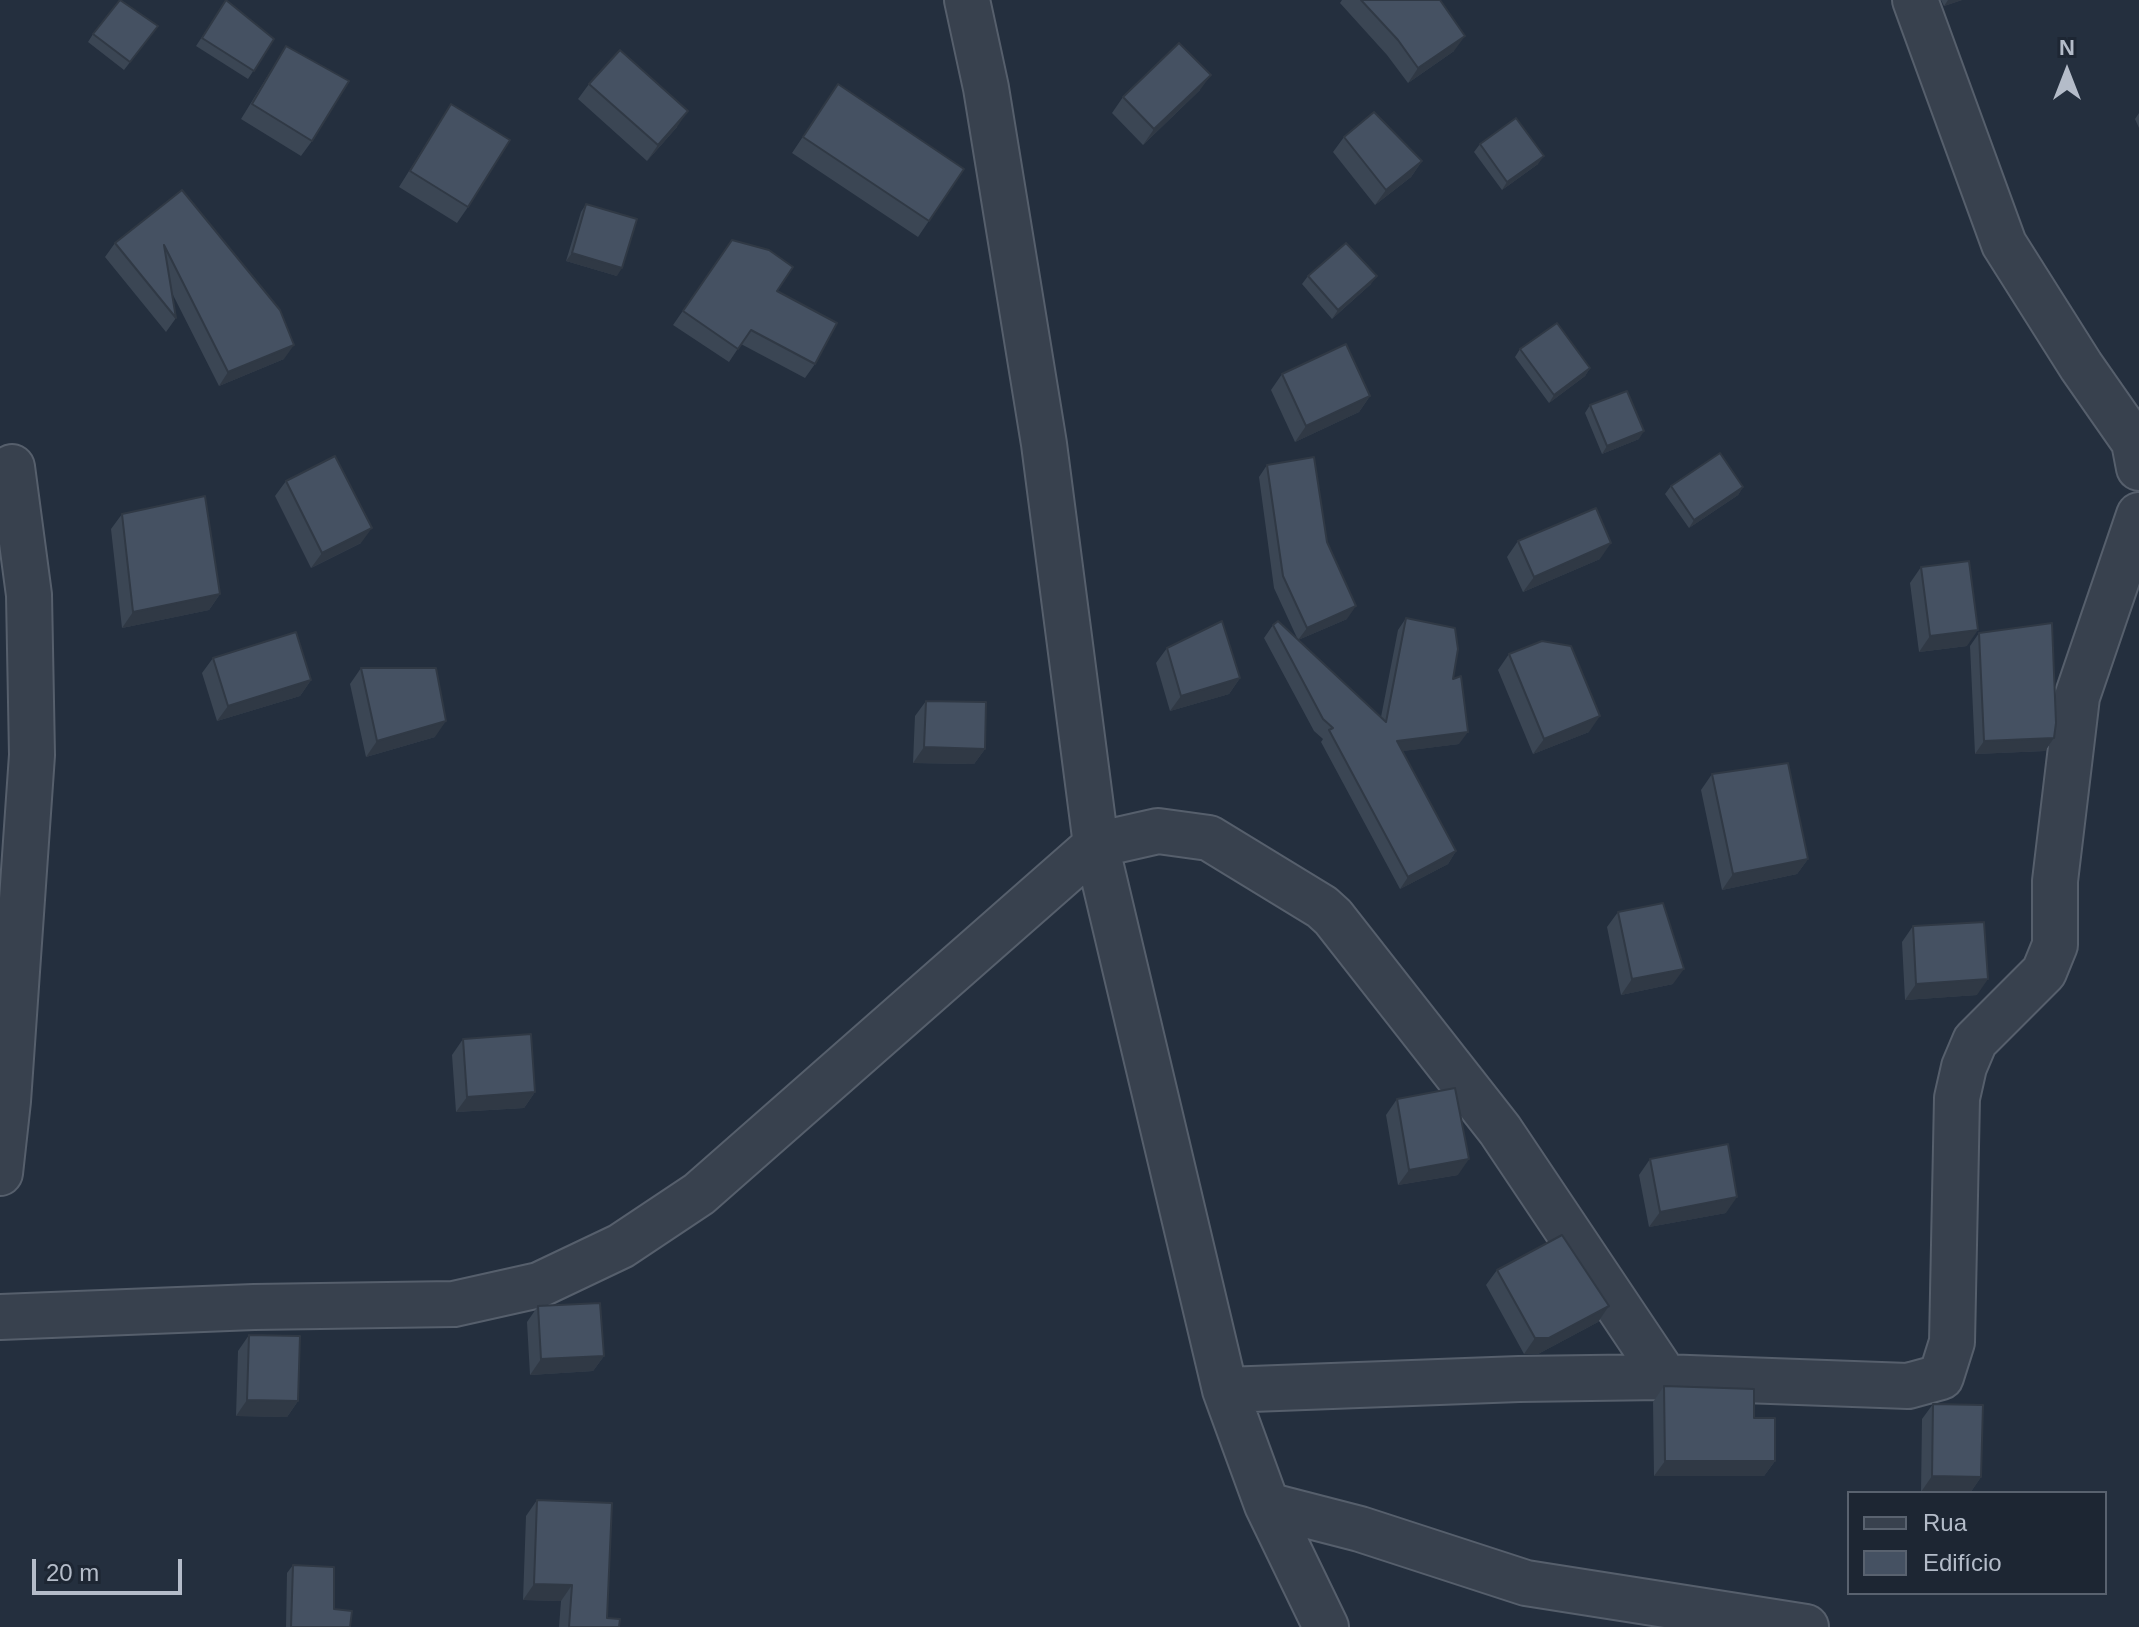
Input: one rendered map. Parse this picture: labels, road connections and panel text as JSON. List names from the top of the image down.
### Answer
{
  "legend": ["Rua", "Edifício"],
  "scale_bar": "20 m",
  "north": "top"
}
